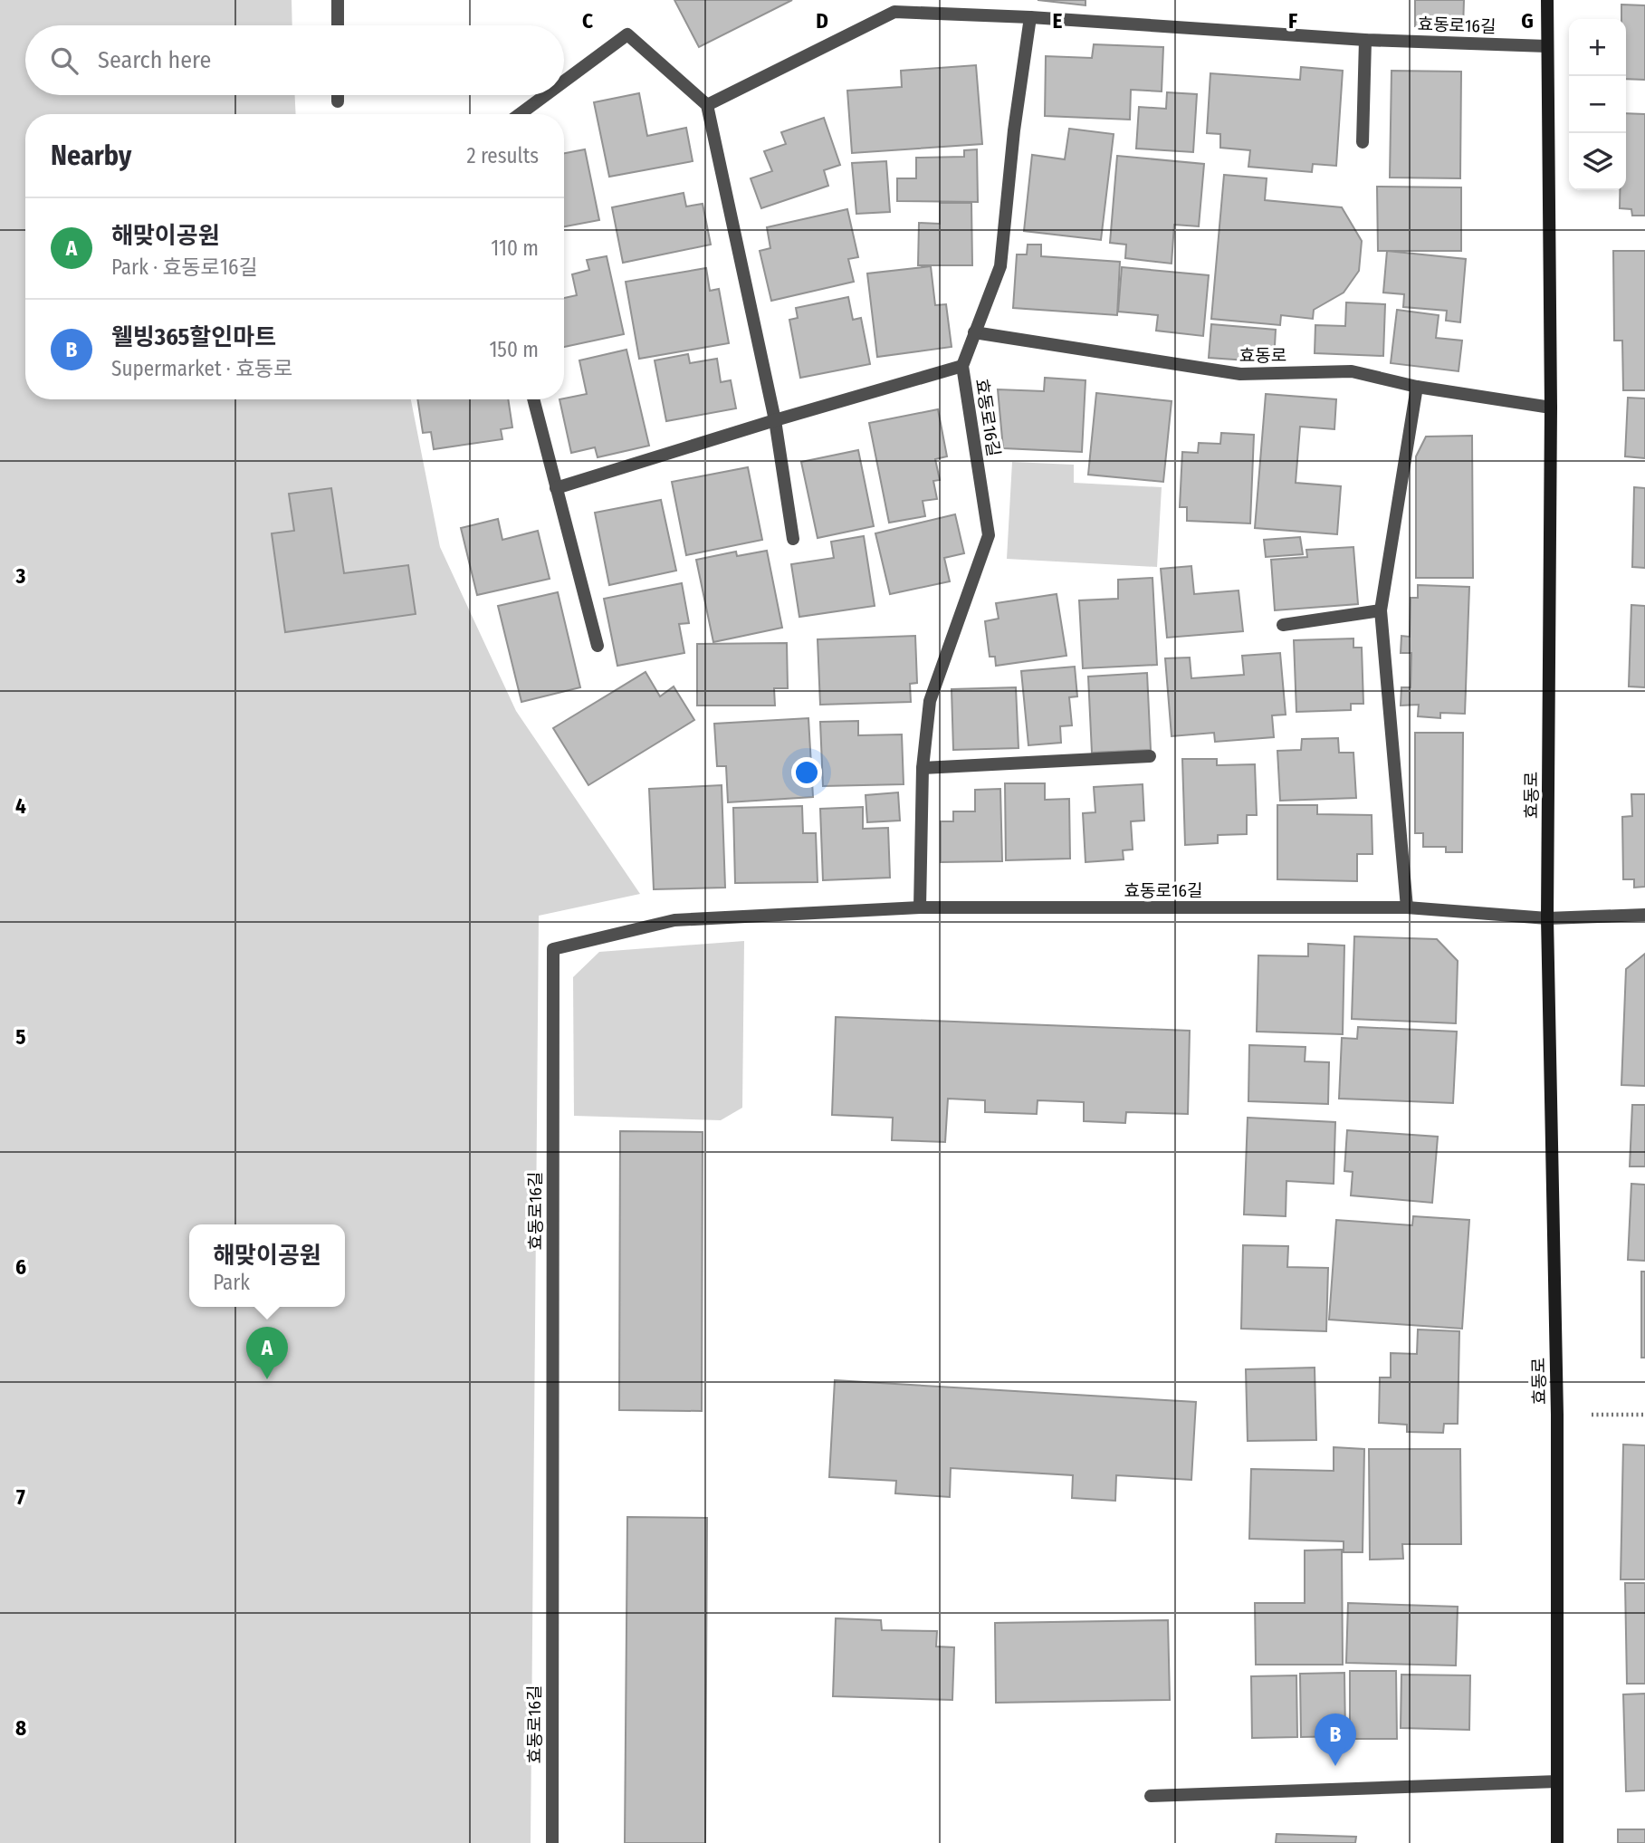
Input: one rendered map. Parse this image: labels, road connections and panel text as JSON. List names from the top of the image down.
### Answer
{
  "streets": {
    "main road": ["효동로"],
    "street": ["효동로16길"]
  },
  "crossings": [
    ["효동로16길", "효동로"]
  ],
  "page": {
    "map_buttons": ["+", "−"],
    "search": "Search here",
    "heading": ["Nearby", "2 results"],
    "list": [
      {
        "mark": "A",
        "name": "해맞이공원",
        "note": "Park · 효동로16길",
        "value": "110 m"
      },
      {
        "mark": "B",
        "name": "웰빙365할인마트",
        "note": "Supermarket · 효동로",
        "value": "150 m"
      }
    ],
    "popup": ["해맞이공원", "Park"],
    "pins": ["A", "B"]
  },
  "grid": {
    "columns": [
      "C",
      "D",
      "E",
      "F",
      "G"
    ],
    "rows": [
      "3",
      "4",
      "5",
      "6",
      "7",
      "8"
    ]
  }
}
